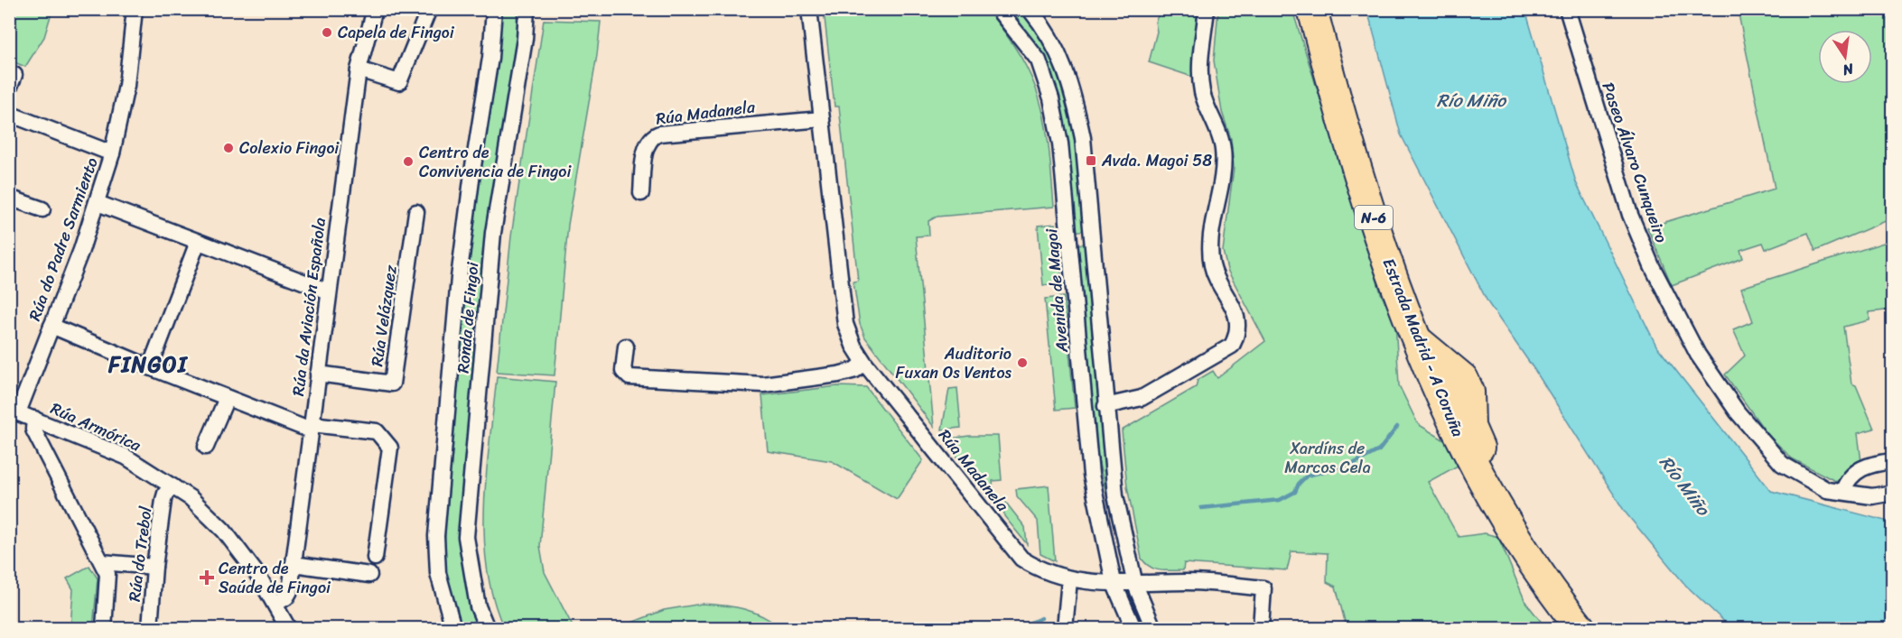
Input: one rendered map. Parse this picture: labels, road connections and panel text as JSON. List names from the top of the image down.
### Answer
{
  "streets": {
    "highway": ["N-6", "Estrada Madrid - A Coruña"],
    "street": [
      "Rúa Madanela",
      "Paseo Álvaro Cunqueiro",
      "Rúa do Padre Sarmiento",
      "Avenida de Magoi",
      "Rúa da Aviación Española",
      "Rúa Velázquez",
      "Ronda de Fingoi",
      "Rúa Armórica",
      "Rúa do Trebol"
    ]
  },
  "crossings": [
    ["Rúa Madanela", "Avenida de Magoi"],
    ["Rúa do Padre Sarmiento", "Rúa Armórica"],
    ["Rúa da Aviación Española", "Rúa Velázquez"],
    ["Rúa da Aviación Española", "Rúa Armórica"],
    ["Rúa Armórica", "Rúa do Trebol"]
  ],
  "districts": ["FINGOI"],
  "water": ["Río Miño"],
  "parks": ["Xardíns de Marcos Cela"],
  "places": {
    "other": [
      "Capela de Fingoi",
      "Colexio Fingoi",
      "Centro de Convivencia de Fingoi",
      "Auditorio Fuxan Os Ventos"
    ],
    "transit": ["Avda. Magoi 58"],
    "health": ["Centro de Saúde de Fingoi"]
  },
  "north": "bottom"
}
